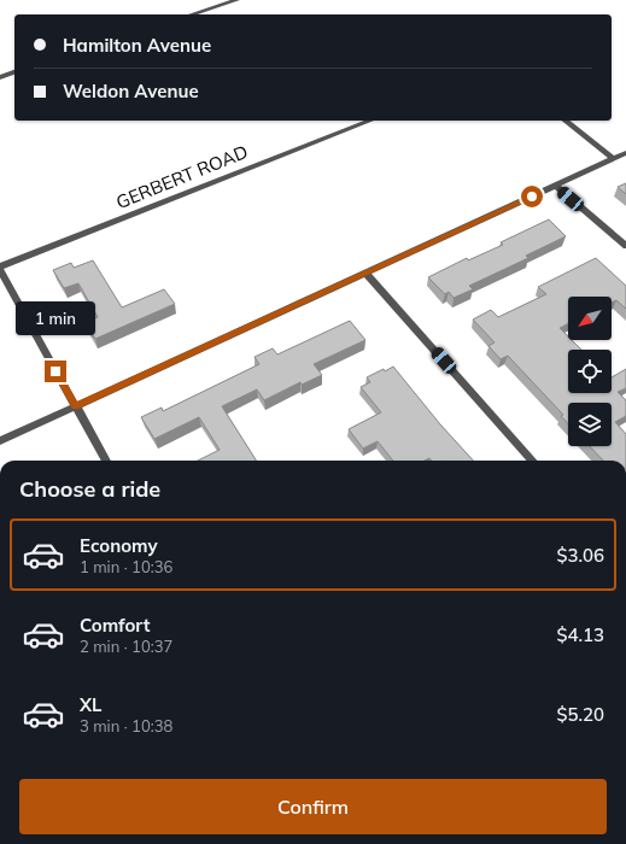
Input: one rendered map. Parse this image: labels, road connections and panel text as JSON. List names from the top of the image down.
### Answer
{
  "streets": {
    "street": ["GERBERT ROAD"]
  },
  "north": "bottom left",
  "page": {
    "banner": ["Hamilton Avenue", "Weldon Avenue"],
    "bubble": "1 min",
    "heading": "Choose a ride",
    "list": [
      {
        "name": "Economy",
        "note": "1 min · 10:36",
        "value": "$3.06"
      },
      {
        "name": "Comfort",
        "note": "2 min · 10:37",
        "value": "$4.13"
      },
      {
        "name": "XL",
        "note": "3 min · 10:38",
        "value": "$5.20"
      }
    ],
    "buttons": "Confirm"
  }
}
